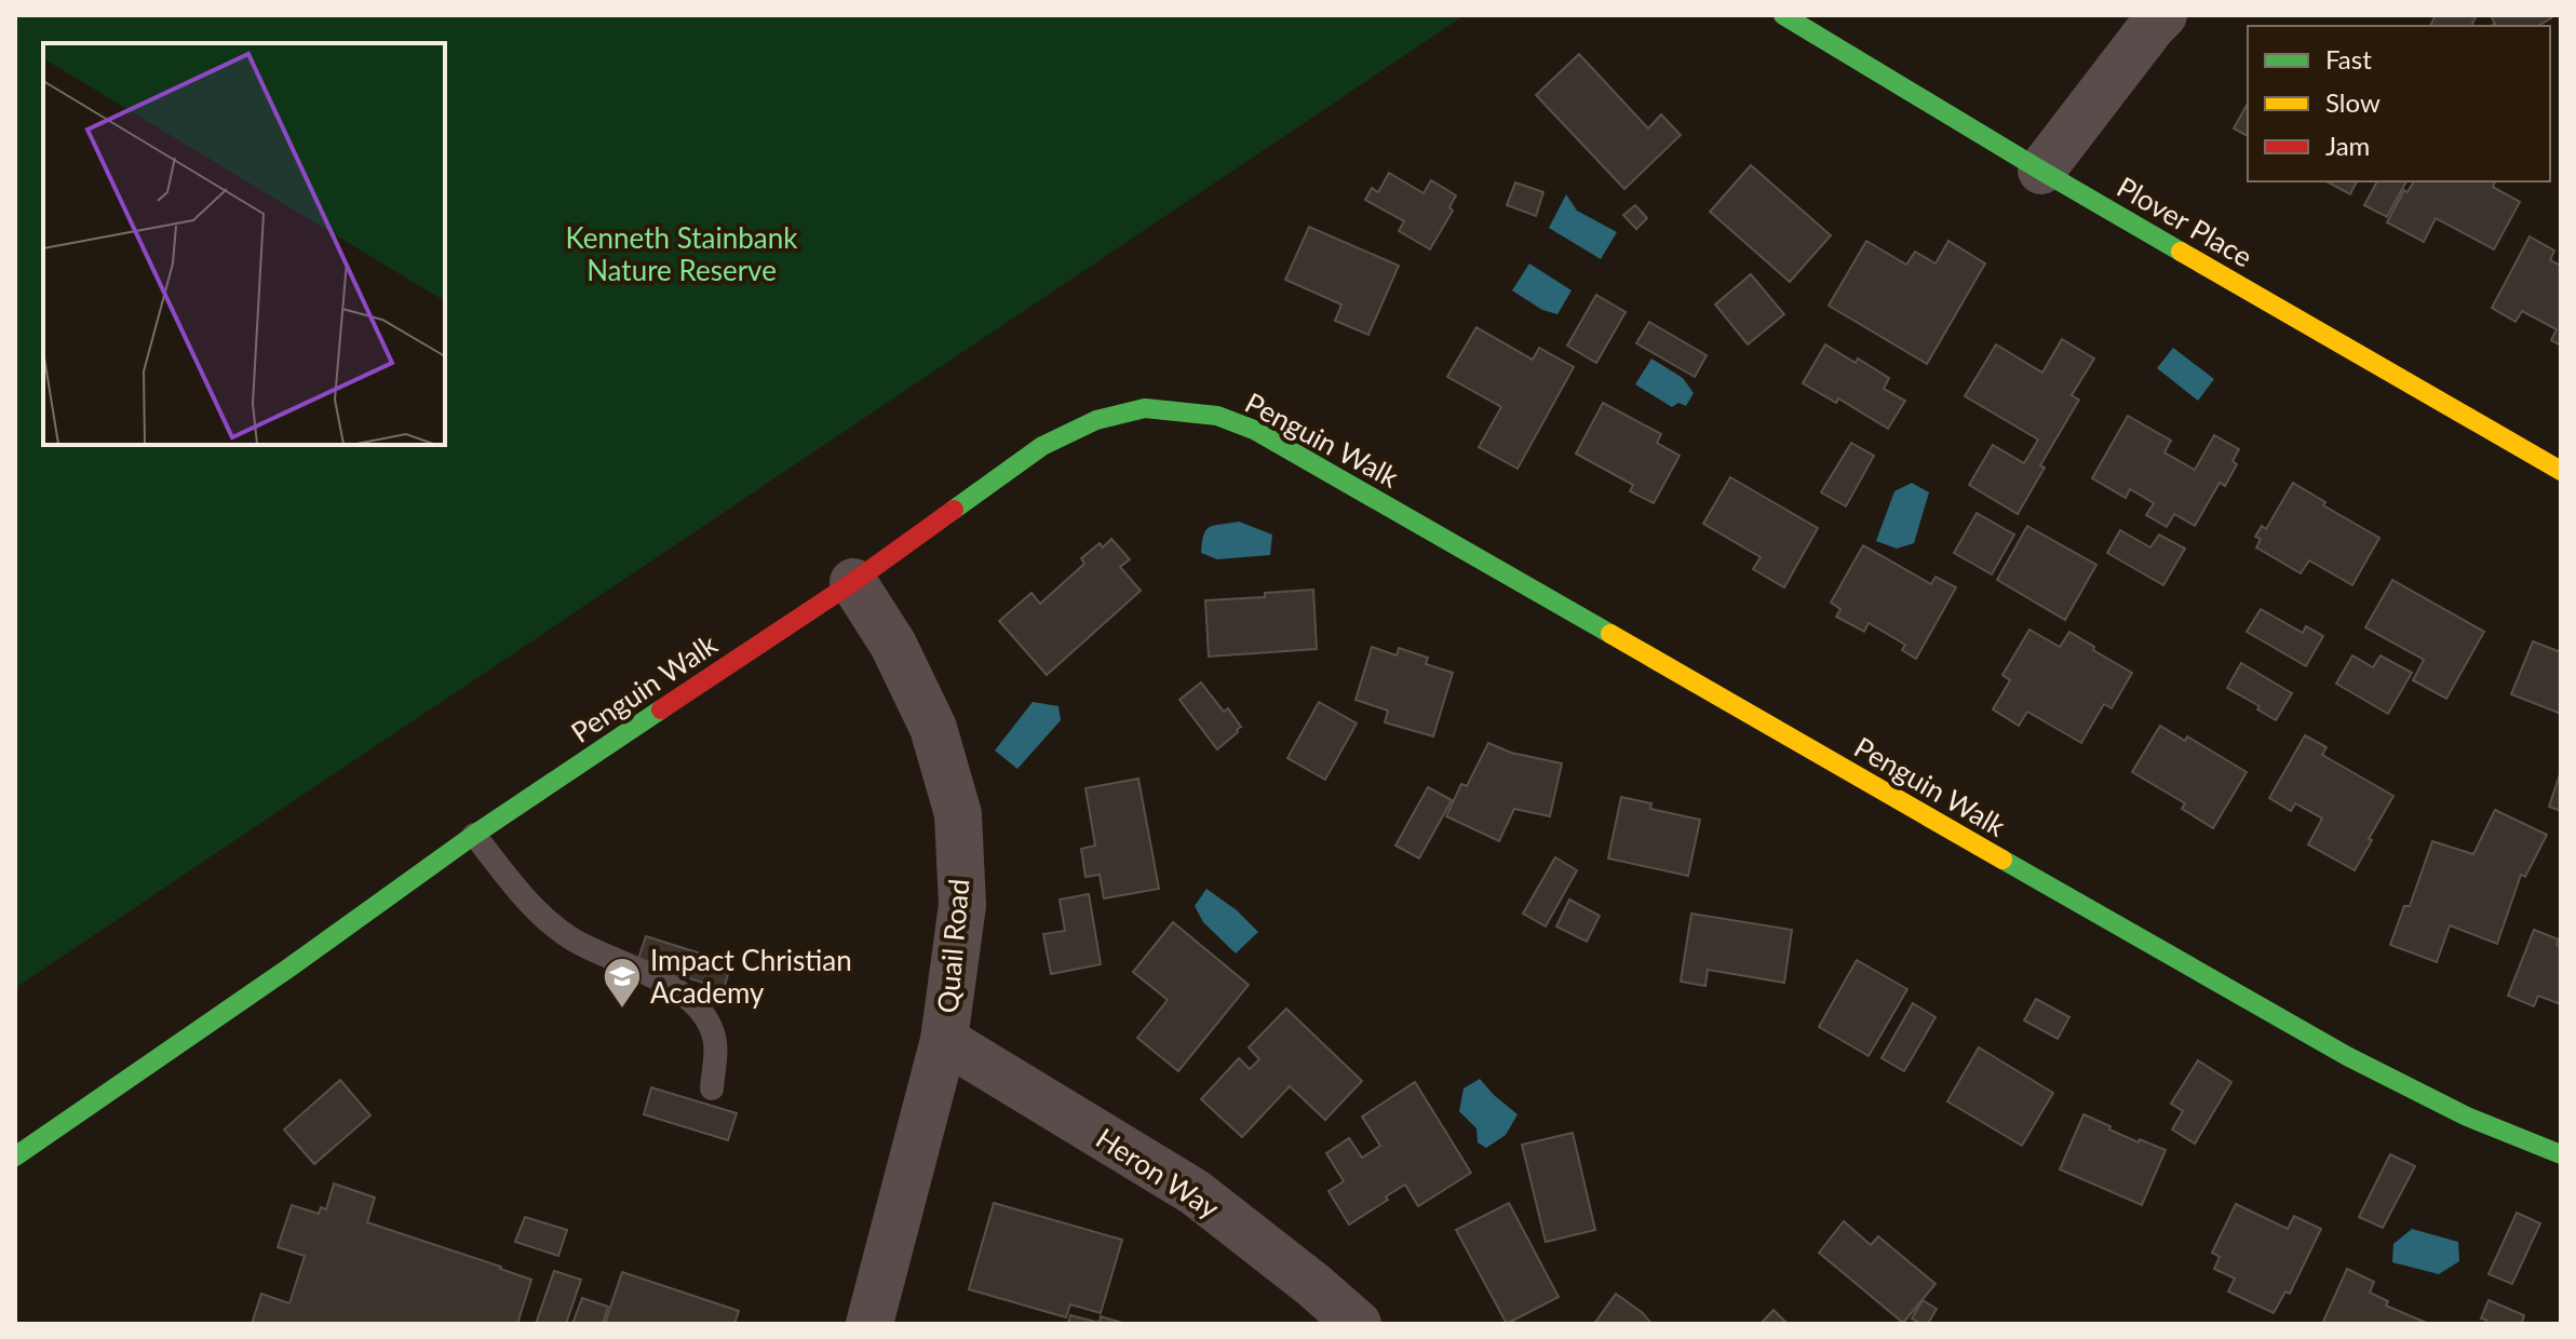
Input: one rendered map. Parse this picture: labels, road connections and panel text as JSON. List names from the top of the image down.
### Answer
{
  "streets": {
    "street": [
      "Plover Place",
      "Penguin Walk",
      "Quail Road",
      "Heron Way"
    ]
  },
  "crossings": [
    ["Penguin Walk", "Quail Road"],
    ["Quail Road", "Heron Way"]
  ],
  "parks": ["Kenneth Stainbank Nature Reserve"],
  "places": {
    "school or university": ["Impact Christian Academy"]
  },
  "legend": ["Fast", "Slow", "Jam"]
}
